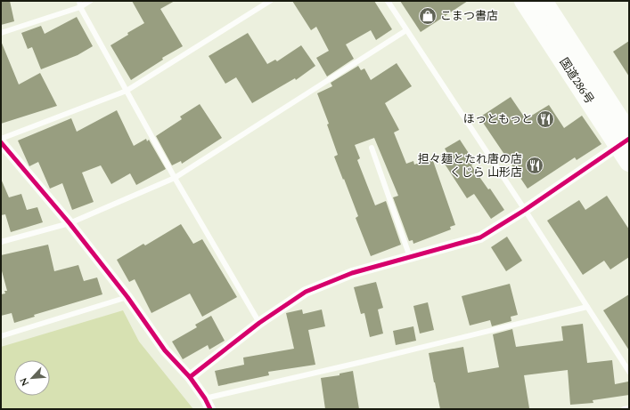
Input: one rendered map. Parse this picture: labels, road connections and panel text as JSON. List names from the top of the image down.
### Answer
{
  "streets": {
    "highway": ["国道286号"]
  },
  "places": {
    "shop": ["こまつ書店"],
    "restaurant": ["ほっともっと", "担々麺とたれ唐の店 くじら 山形店"]
  },
  "north": "bottom left"
}
